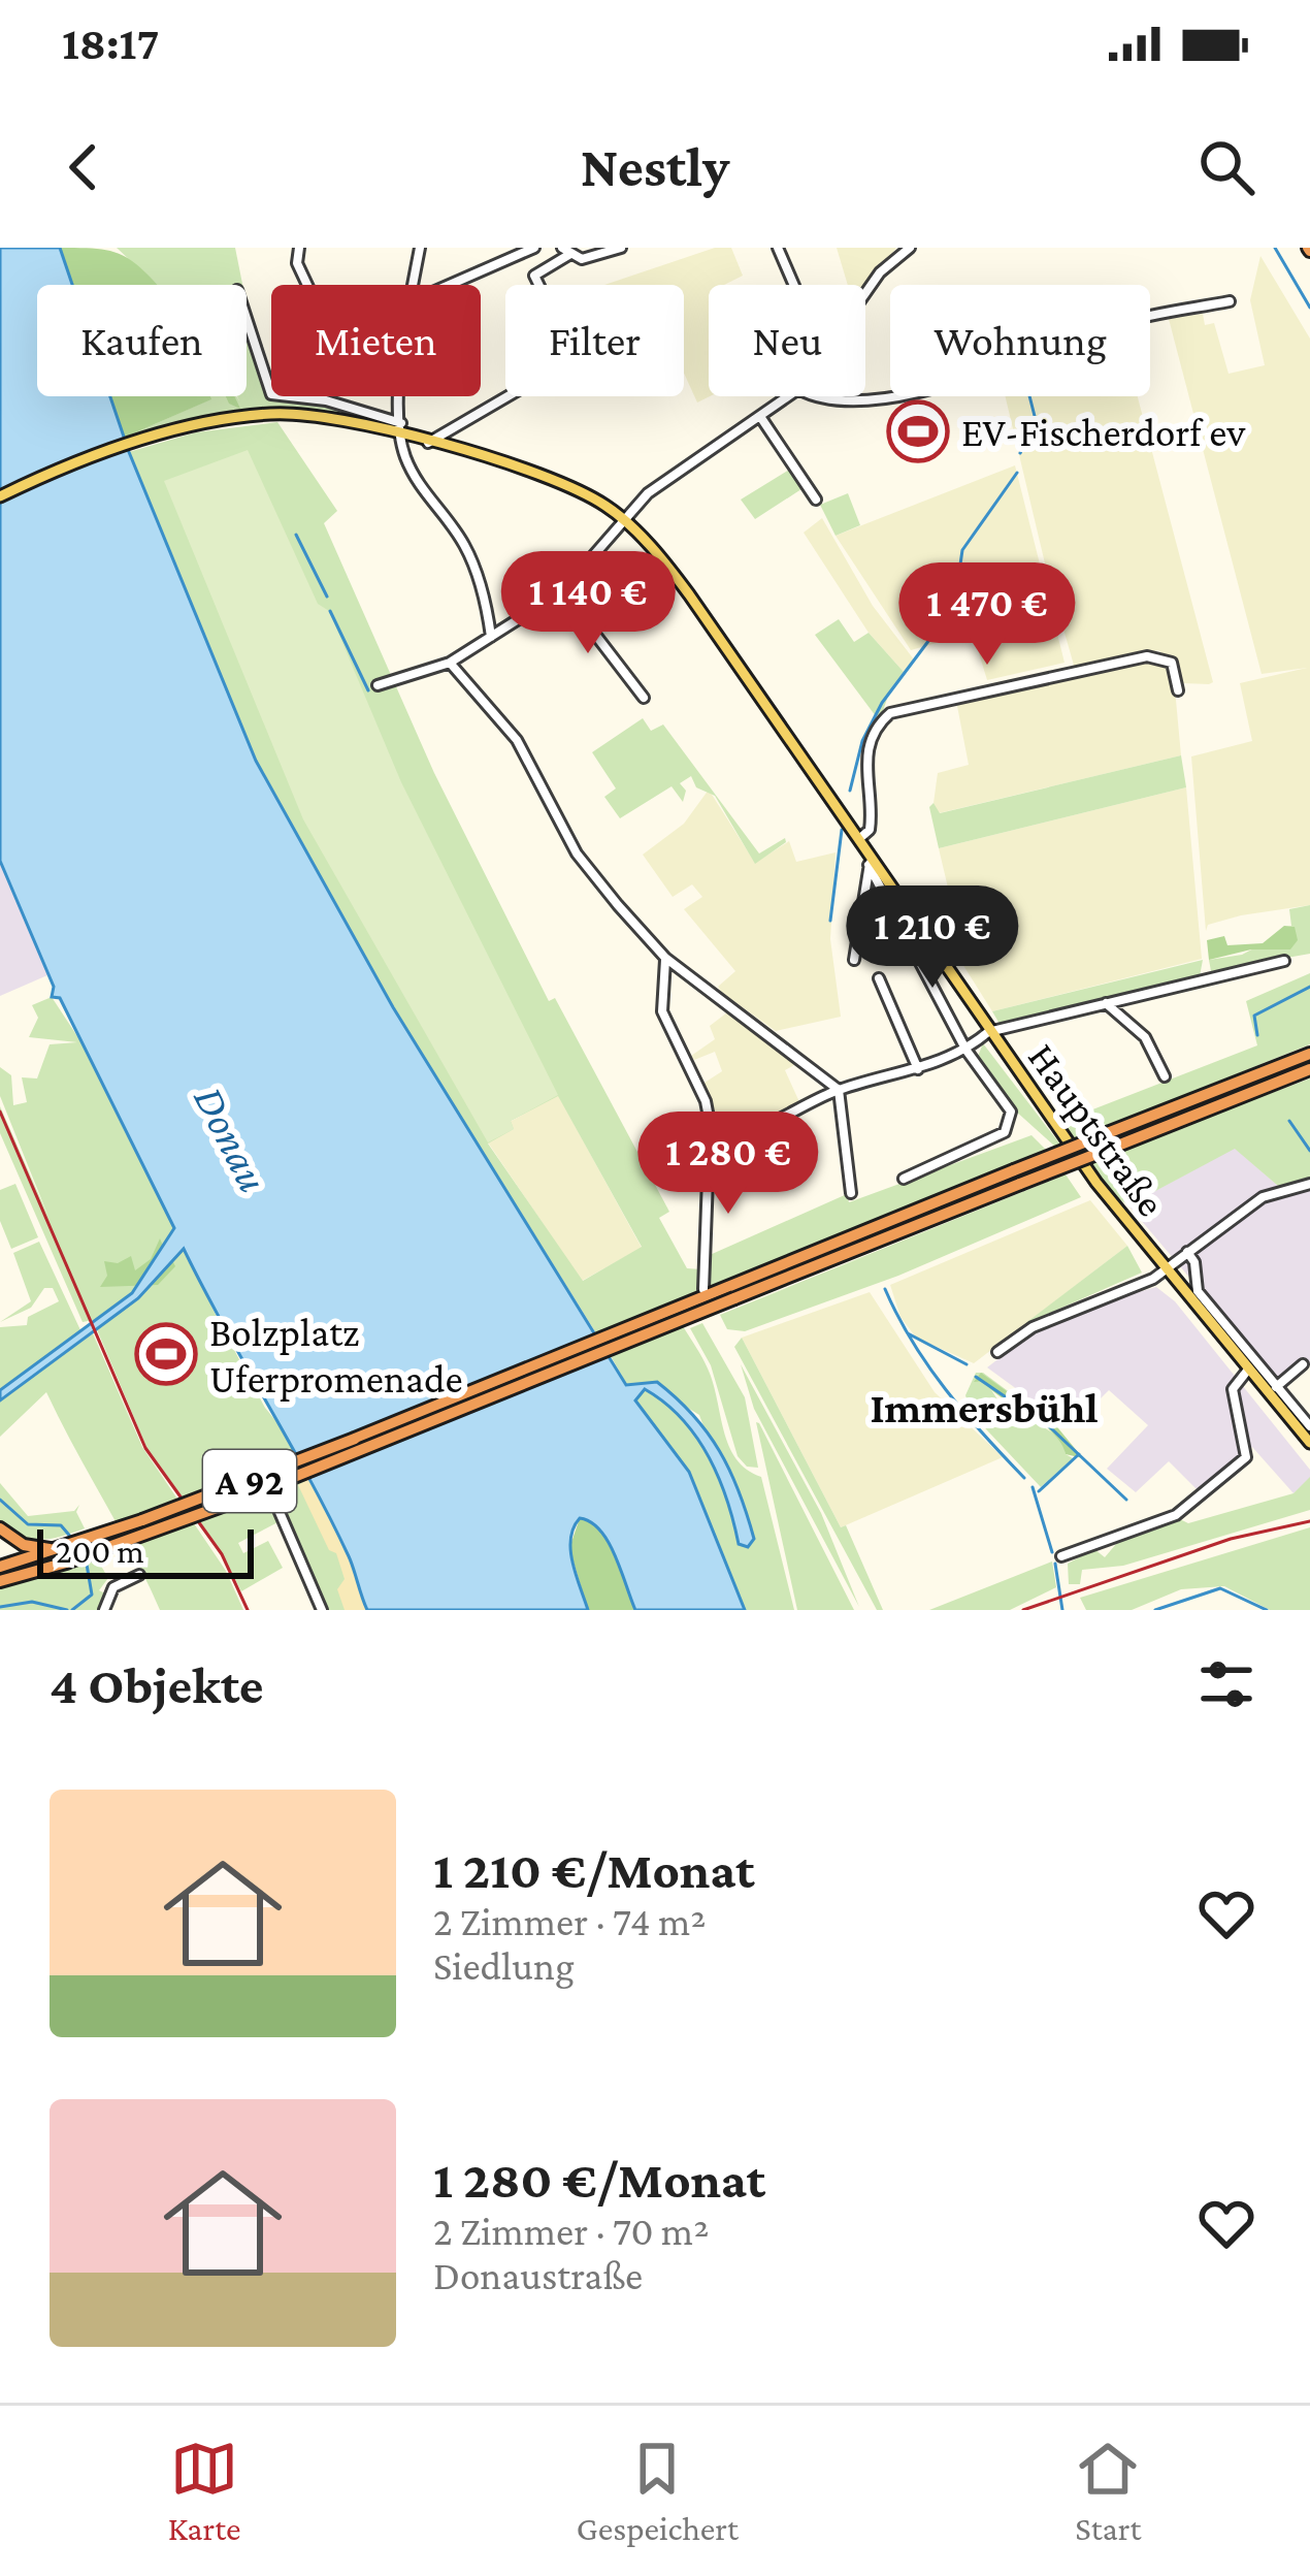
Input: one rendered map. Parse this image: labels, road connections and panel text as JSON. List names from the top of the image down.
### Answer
{
  "streets": {
    "highway": ["A 92"],
    "main road": ["Hauptstraße"]
  },
  "districts": ["Immersbühl"],
  "water": ["Donau"],
  "places": {
    "sports": ["EV-Fischerdorf ev", "Bolzplatz Uferpromenade"]
  },
  "scale_bar": "200 m",
  "page": {
    "status": "18:17",
    "header": "Nestly",
    "chip": [
      "Kaufen",
      "Mieten",
      "Filter",
      "Neu",
      "Wohnung"
    ],
    "price": [
      "1 140 €",
      "1 470 €",
      "1 210 €",
      "1 280 €"
    ],
    "scale": "200 m",
    "heading": "4 Objekte",
    "list": [
      {
        "name": "1 210 €/Monat",
        "note": "2 Zimmer · 74 m² · Siedlung"
      },
      {
        "name": "1 280 €/Monat",
        "note": "2 Zimmer · 70 m² · Donaustraße"
      }
    ],
    "tabs": ["Karte", "Gespeichert", "Start"]
  }
}
